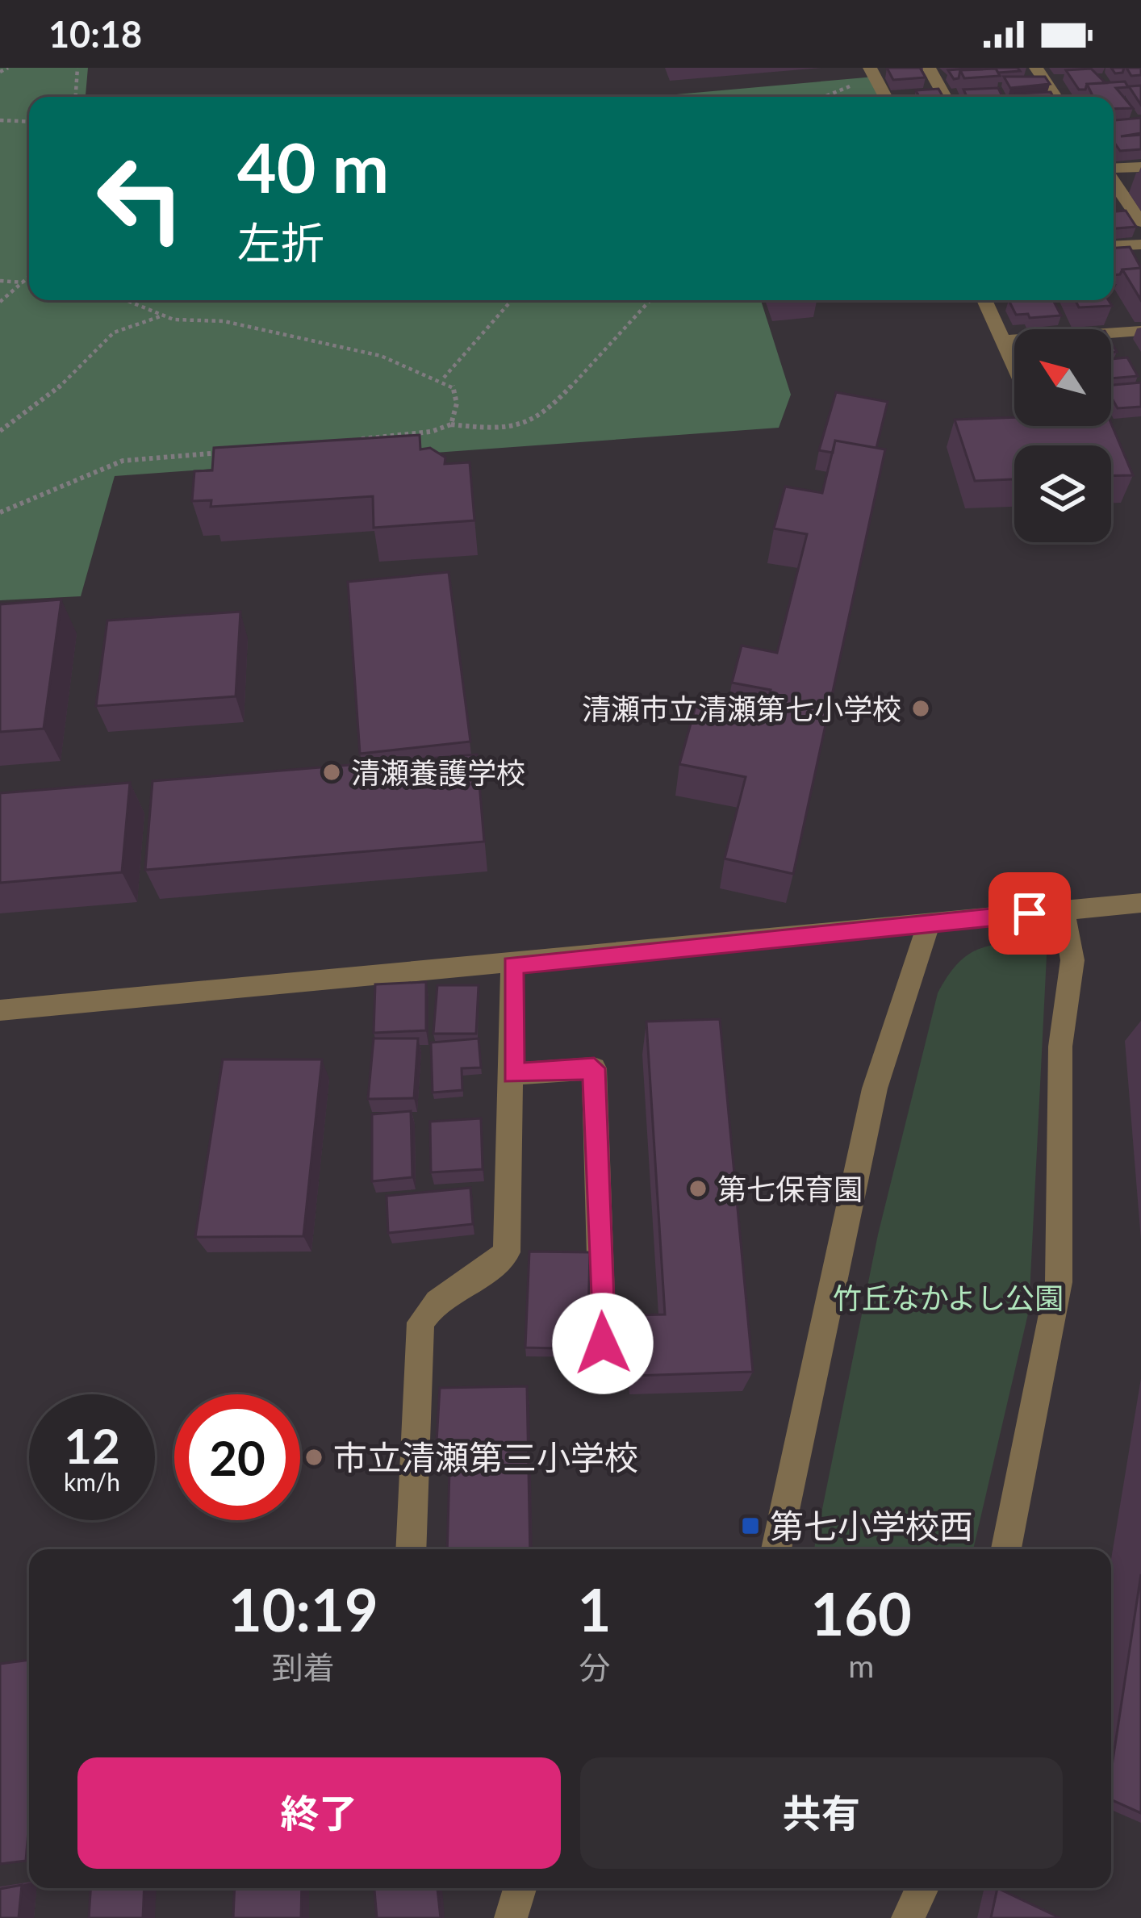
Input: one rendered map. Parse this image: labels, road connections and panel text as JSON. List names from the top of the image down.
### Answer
{
  "parks": ["竹丘なかよし公園"],
  "places": {
    "other": [
      "清瀬市立清瀬第七小学校",
      "清瀬養護学校",
      "第七保育園",
      "市立清瀬第三小学校"
    ],
    "transit": ["第七小学校西"]
  },
  "north": "top left",
  "page": {
    "status": "10:18",
    "turn": ["40 m", "左折"],
    "speed": "12 km/h",
    "limit": "20",
    "eta": [
      "10:19",
      "到着",
      "1",
      "分",
      "160",
      "m"
    ],
    "buttons": ["終了", "共有"]
  }
}
